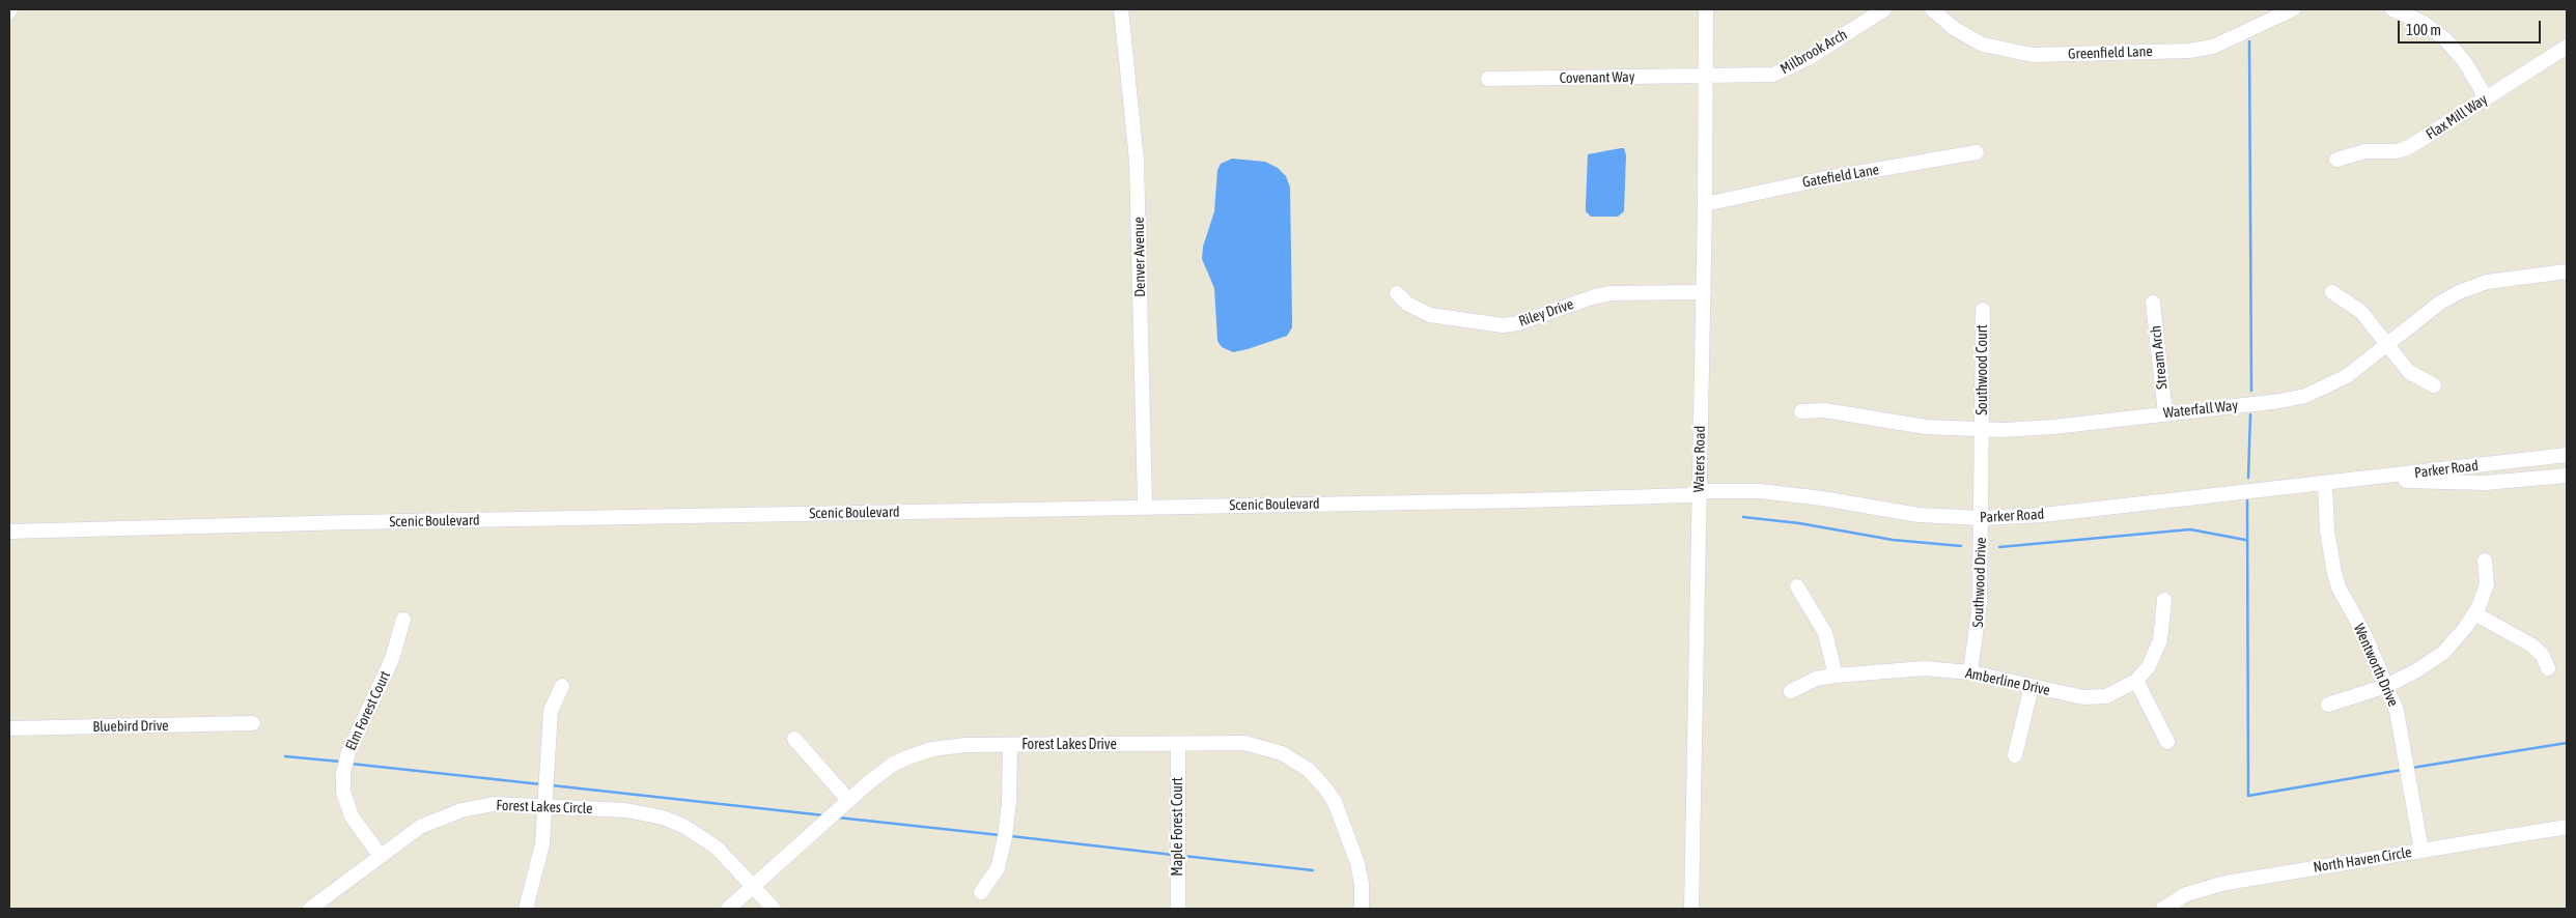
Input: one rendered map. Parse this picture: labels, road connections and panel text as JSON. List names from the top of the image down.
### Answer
{
  "streets": {
    "street": [
      "Milbrook Arch",
      "Greenfield Lane",
      "Covenant Way",
      "Flax Mill Way",
      "Gatefield Lane",
      "Denver Avenue",
      "Riley Drive",
      "Stream Arch",
      "Southwood Court",
      "Waterfall Way",
      "Waters Road",
      "Parker Road",
      "Scenic Boulevard",
      "Southwood Drive",
      "Wentworth Drive",
      "Amberline Drive",
      "Elm Forest Court",
      "Bluebird Drive",
      "Forest Lakes Drive",
      "Forest Lakes Circle",
      "Maple Forest Court",
      "North Haven Circle"
    ]
  },
  "crossings": [
    ["Milbrook Arch", "Covenant Way"],
    ["Milbrook Arch", "Waters Road"],
    ["Covenant Way", "Waters Road"],
    ["Gatefield Lane", "Waters Road"],
    ["Denver Avenue", "Scenic Boulevard"],
    ["Riley Drive", "Waters Road"],
    ["Stream Arch", "Waterfall Way"],
    ["Southwood Court", "Waterfall Way"],
    ["Southwood Court", "Southwood Drive"],
    ["Waterfall Way", "Southwood Drive"],
    ["Waters Road", "Parker Road"],
    ["Waters Road", "Scenic Boulevard"],
    ["Parker Road", "Scenic Boulevard"],
    ["Parker Road", "Southwood Drive"],
    ["Parker Road", "Wentworth Drive"],
    ["Southwood Drive", "Amberline Drive"],
    ["Wentworth Drive", "North Haven Circle"],
    ["Elm Forest Court", "Forest Lakes Circle"],
    ["Forest Lakes Drive", "Forest Lakes Circle"],
    ["Forest Lakes Drive", "Maple Forest Court"]
  ],
  "scale_bar": "100 m"
}
